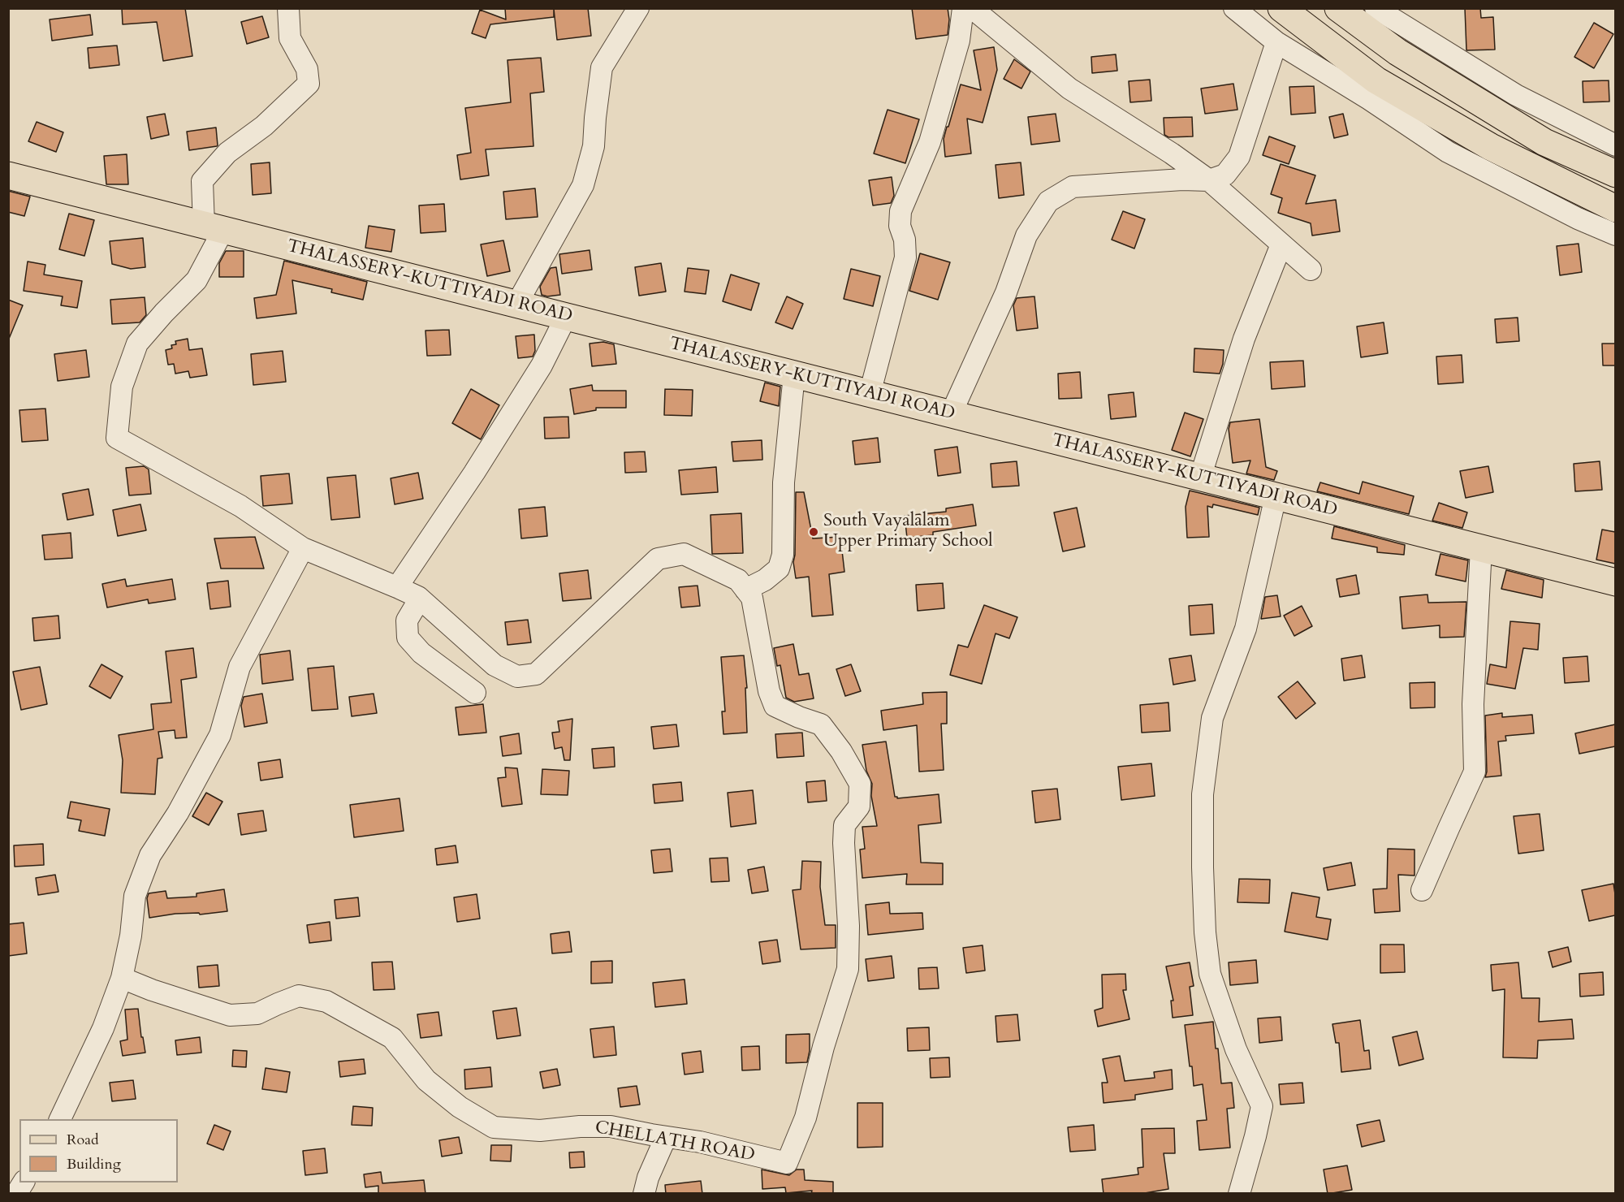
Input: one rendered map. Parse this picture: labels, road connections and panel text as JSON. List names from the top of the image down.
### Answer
{
  "streets": {
    "main road": ["THALASSERY-KUTTIYADI ROAD"],
    "street": ["CHELLATH ROAD"]
  },
  "places": ["South Vayalalam Upper Primary School"],
  "legend": ["Road", "Building"]
}
